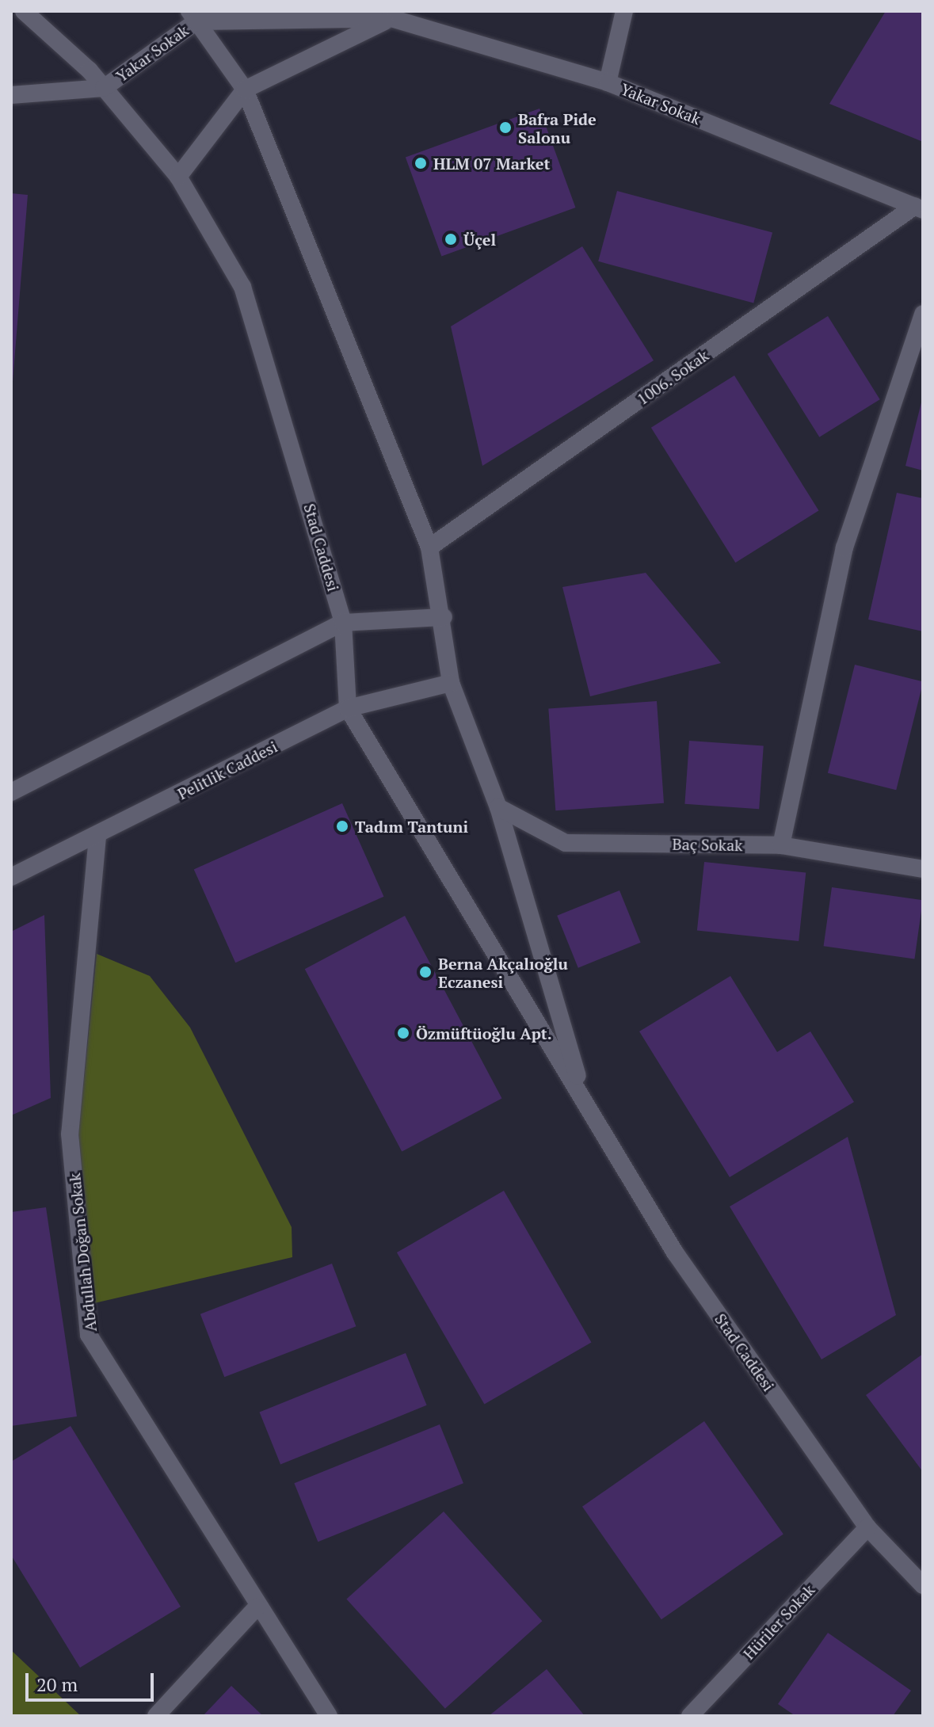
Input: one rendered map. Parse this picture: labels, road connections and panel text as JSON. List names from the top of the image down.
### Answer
{
  "streets": {
    "street": [
      "Yakar Sokak",
      "1006. Sokak",
      "Stad Caddesi",
      "Pelitlik Caddesi",
      "Baç Sokak",
      "Abdullah Doğan Sokak",
      "Hüriler Sokak"
    ]
  },
  "crossings": [
    ["Yakar Sokak", "1006. Sokak"],
    ["Yakar Sokak", "Stad Caddesi"],
    ["1006. Sokak", "Stad Caddesi"],
    ["Stad Caddesi", "Pelitlik Caddesi"],
    ["Stad Caddesi", "Baç Sokak"],
    ["Stad Caddesi", "Hüriler Sokak"],
    ["Pelitlik Caddesi", "Abdullah Doğan Sokak"]
  ],
  "places": [
    "Bafra Pide Salonu",
    "HLM 07 Market",
    "Üçel",
    "Tadım Tantuni",
    "Berna Akçalıoğlu Eczanesi",
    "Özmüftüoğlu Apt."
  ],
  "scale_bar": "20 m"
}
